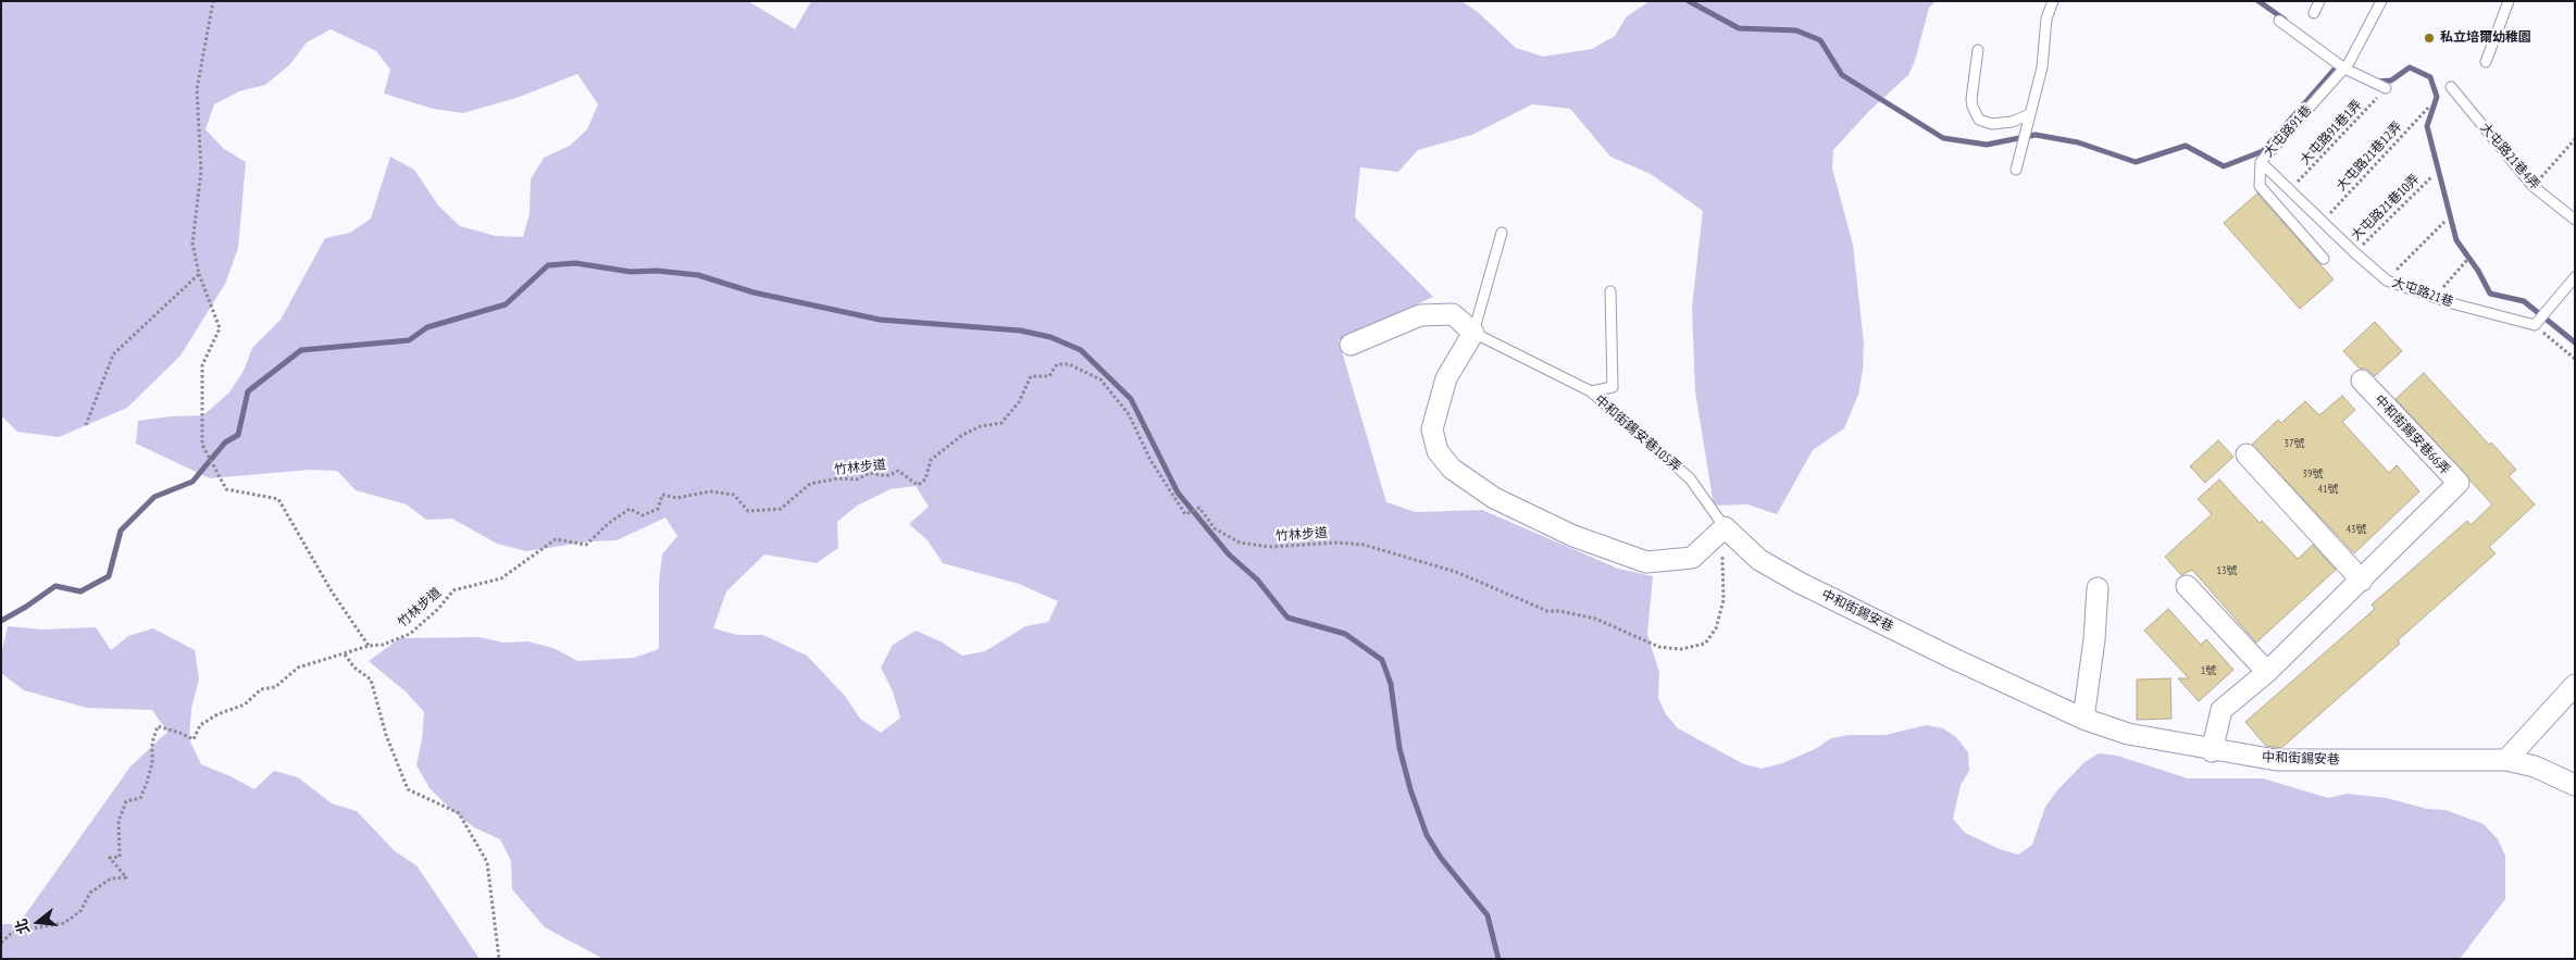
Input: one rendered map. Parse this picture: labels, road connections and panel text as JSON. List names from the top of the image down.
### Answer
{
  "streets": {
    "street": ["中和街錫安巷66弄", "中和街錫安巷"],
    "lane": [
      "大屯路91巷",
      "大屯路21巷4弄",
      "大屯路21巷",
      "中和街錫安巷105弄"
    ],
    "path": [
      "大屯路91巷1弄",
      "大屯路21巷12弄",
      "大屯路21巷10弄",
      "竹林步道"
    ]
  },
  "crossings": [
    ["大屯路91巷", "大屯路21巷"],
    ["大屯路91巷1弄", "大屯路21巷"],
    ["大屯路21巷12弄", "大屯路21巷"],
    ["大屯路21巷10弄", "大屯路21巷"],
    ["中和街錫安巷105弄", "竹林步道"],
    ["中和街錫安巷105弄", "中和街錫安巷"],
    ["中和街錫安巷66弄", "中和街錫安巷"],
    ["竹林步道", "中和街錫安巷"]
  ],
  "places": ["私立培爾幼稚園"],
  "house_numbers": [
    "37號",
    "39號",
    "41號",
    "43號",
    "13號",
    "1號"
  ],
  "north": "left"
}
